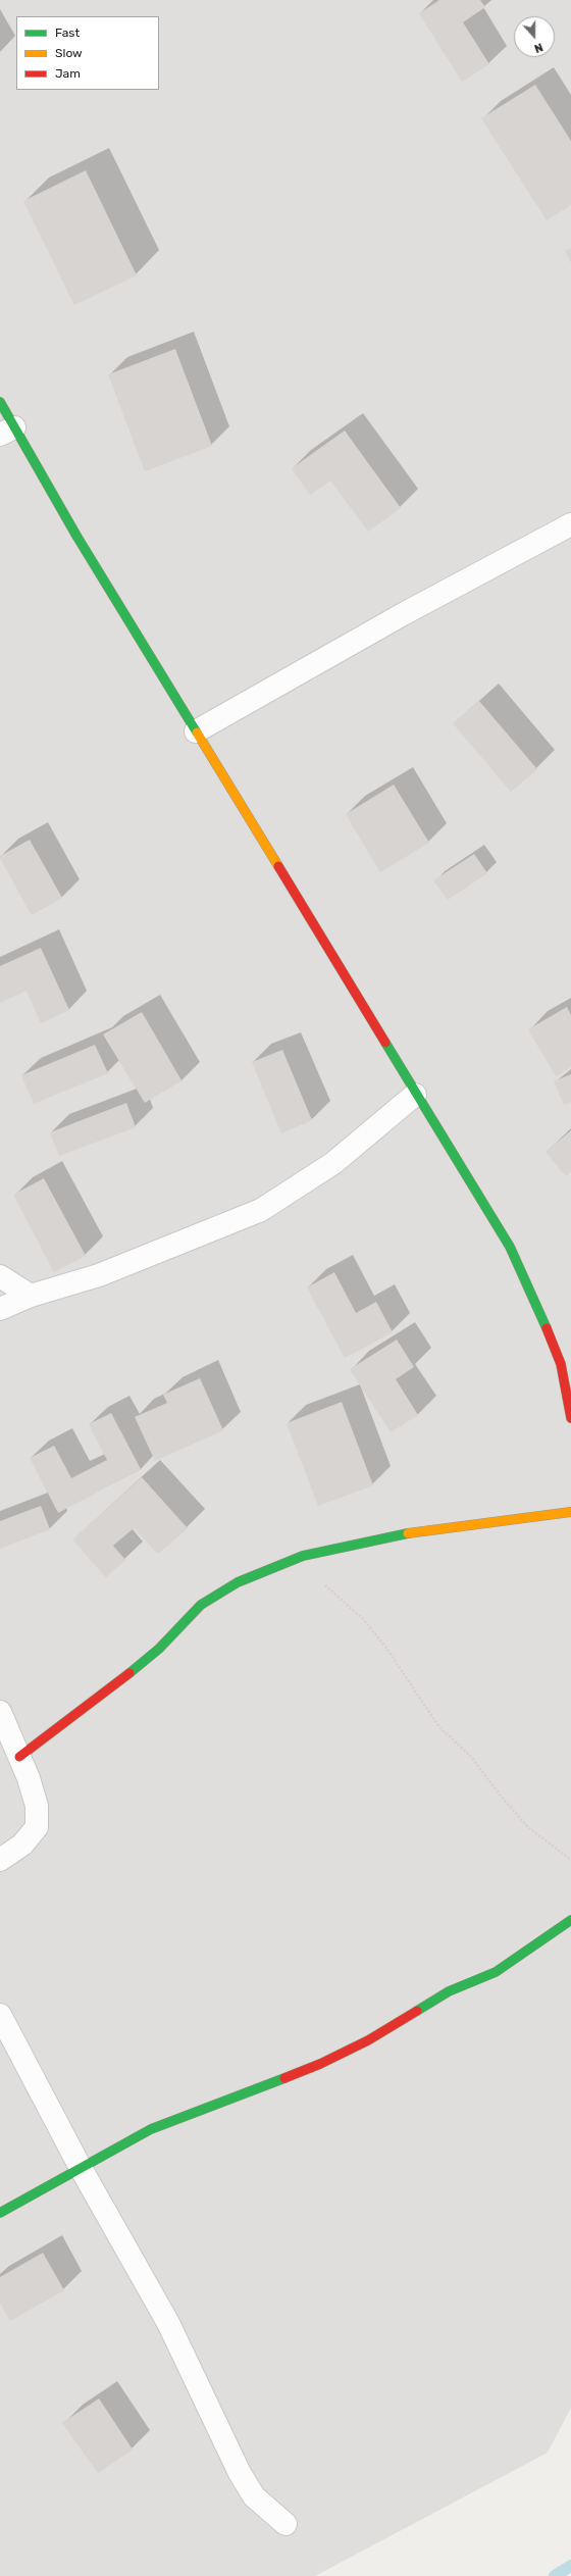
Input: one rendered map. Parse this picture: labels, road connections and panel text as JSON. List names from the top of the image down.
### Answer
{
  "legend": ["Fast", "Slow", "Jam"],
  "north": "bottom"
}
